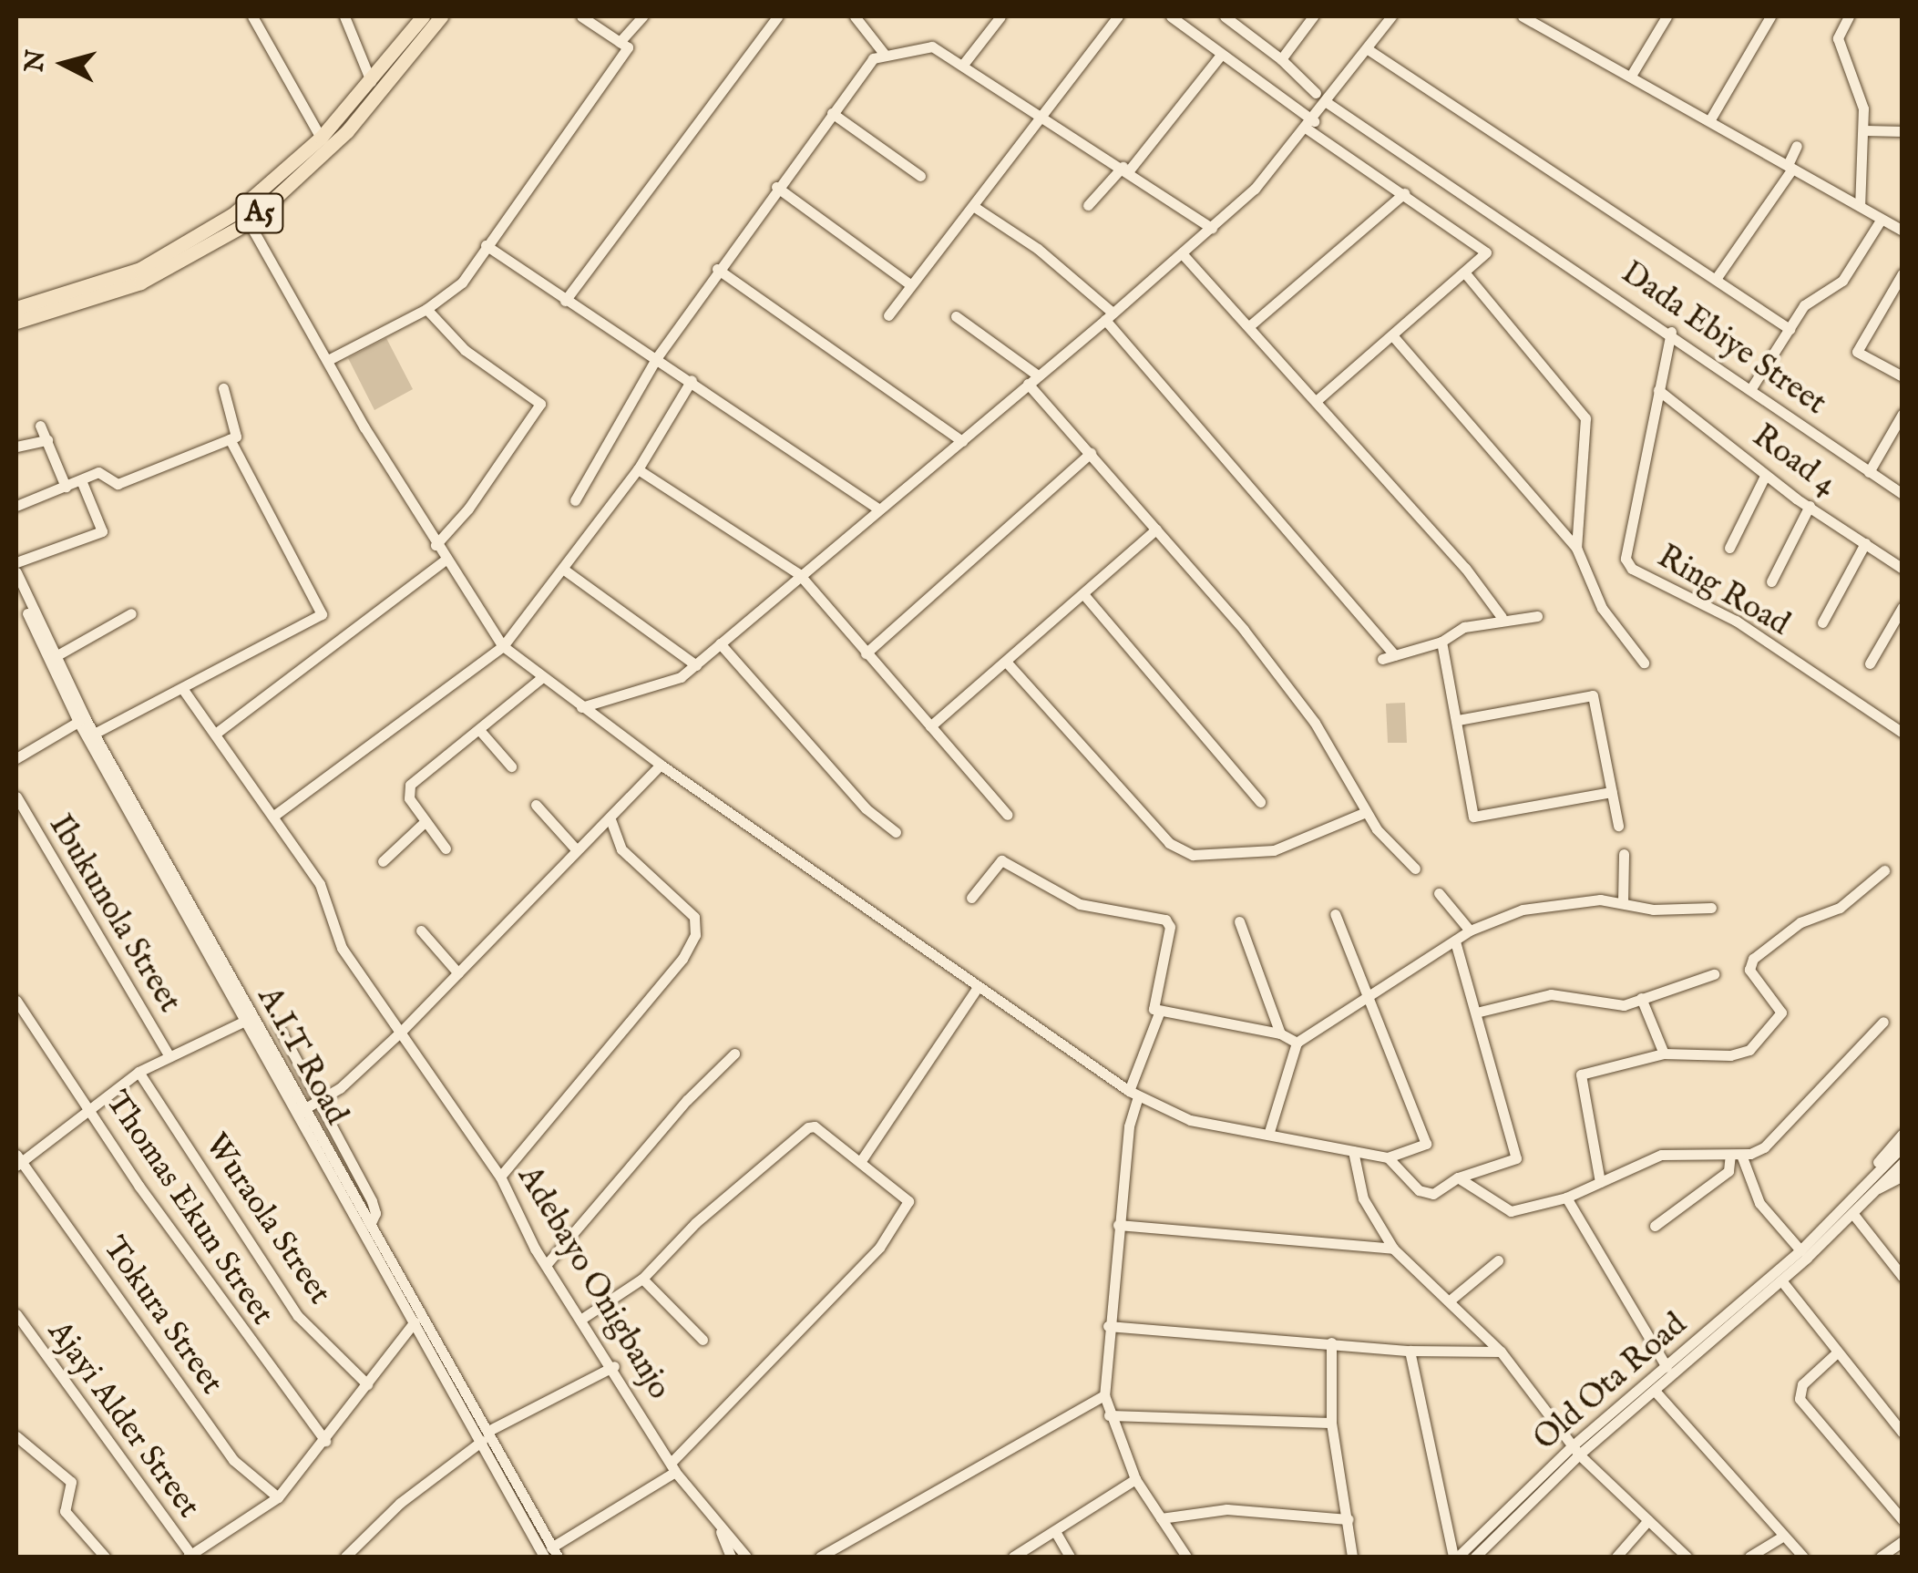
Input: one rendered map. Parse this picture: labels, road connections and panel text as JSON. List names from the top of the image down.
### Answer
{
  "streets": {
    "highway": ["A5"],
    "street": [
      "Dada Ebiye Street",
      "Road 4",
      "Ring Road",
      "Ibukunola Street",
      "A.I.T Road",
      "Thomas Ekun Street",
      "Wuraola Street",
      "Adebayo Onigbanjo",
      "Tokura Street",
      "Old Ota Road",
      "Ajayi Alder Street"
    ]
  },
  "crossings": [
    ["Dada Ebiye Street", "Ring Road"],
    ["Road 4", "Ring Road"]
  ],
  "north": "left"
}
